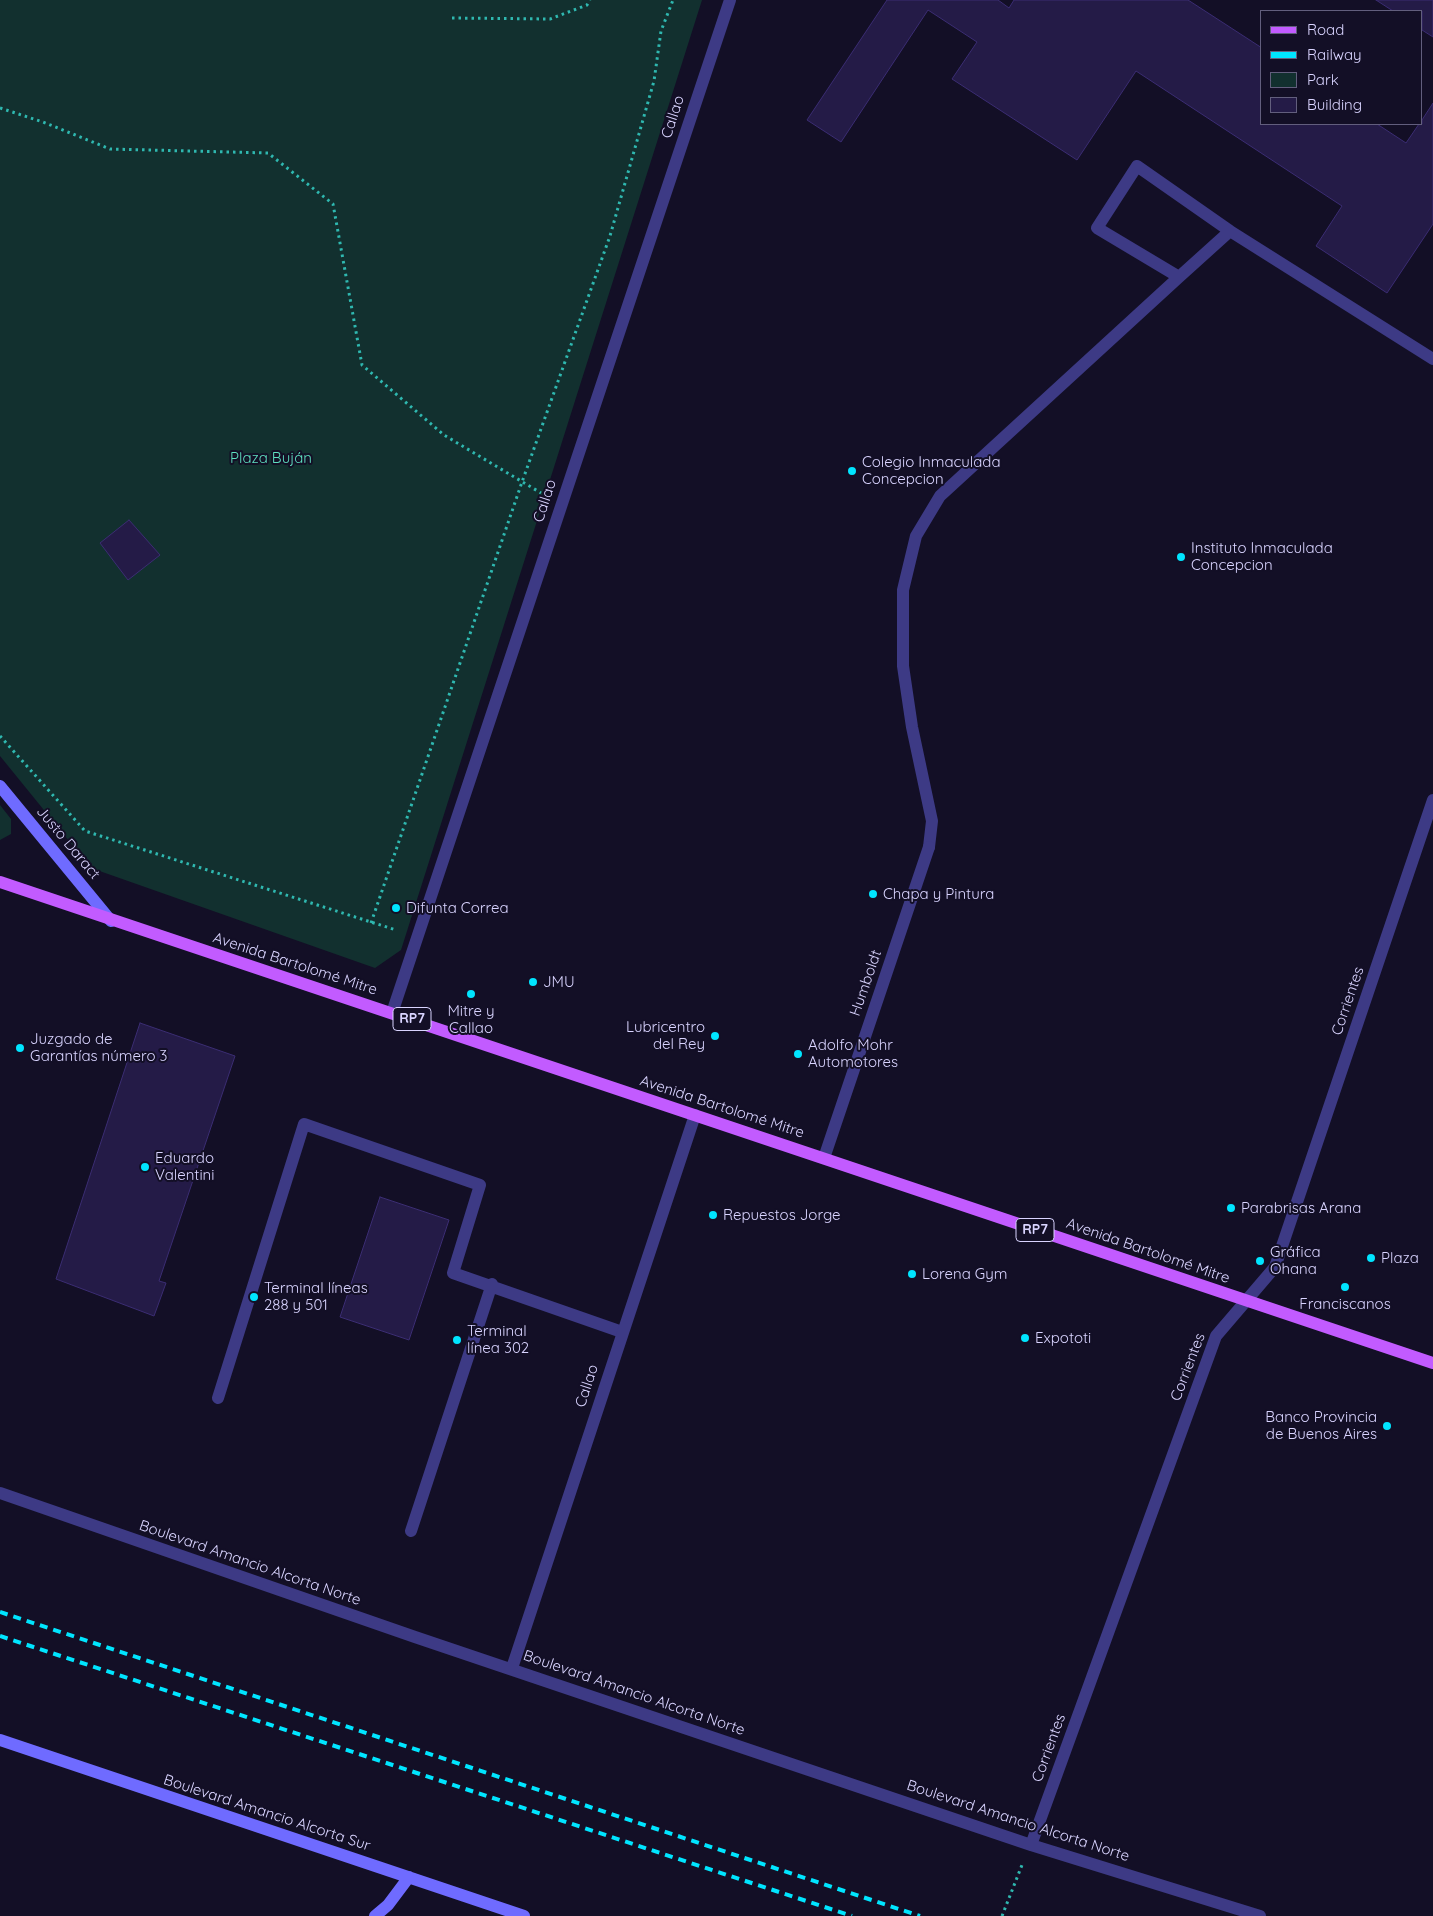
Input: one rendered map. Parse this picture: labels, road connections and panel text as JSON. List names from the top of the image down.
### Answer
{
  "streets": {
    "main road": ["Avenida Bartolomé Mitre", "RP7"],
    "street": [
      "Callao",
      "Justo Daract",
      "Humboldt",
      "Corrientes",
      "Boulevard Amancio Alcorta Norte",
      "Boulevard Amancio Alcorta Sur"
    ]
  },
  "crossings": [
    ["Callao", "Avenida Bartolomé Mitre"],
    ["Callao", "Boulevard Amancio Alcorta Norte"],
    ["Justo Daract", "Avenida Bartolomé Mitre"],
    ["Avenida Bartolomé Mitre", "Humboldt"],
    ["Avenida Bartolomé Mitre", "Corrientes"],
    ["Corrientes", "Boulevard Amancio Alcorta Norte"]
  ],
  "parks": ["Plaza Buján"],
  "places": [
    "Colegio Inmaculada Concepcion",
    "Instituto Inmaculada Concepcion",
    "Chapa y Pintura",
    "Difunta Correa",
    "JMU",
    "Mitre y Callao",
    "Lubricentro del Rey",
    "Juzgado de Garantías número 3",
    "Adolfo Mohr Automotores",
    "Eduardo Valentini",
    "Parabrisas Arana",
    "Repuestos Jorge",
    "Plaza",
    "Gráfica Ohana",
    "Lorena Gym",
    "Franciscanos",
    "Terminal líneas 288 y 501",
    "Expototi",
    "Terminal línea 302",
    "Banco Provincia de Buenos Aires"
  ],
  "legend": [
    "Road",
    "Railway",
    "Park",
    "Building"
  ]
}
